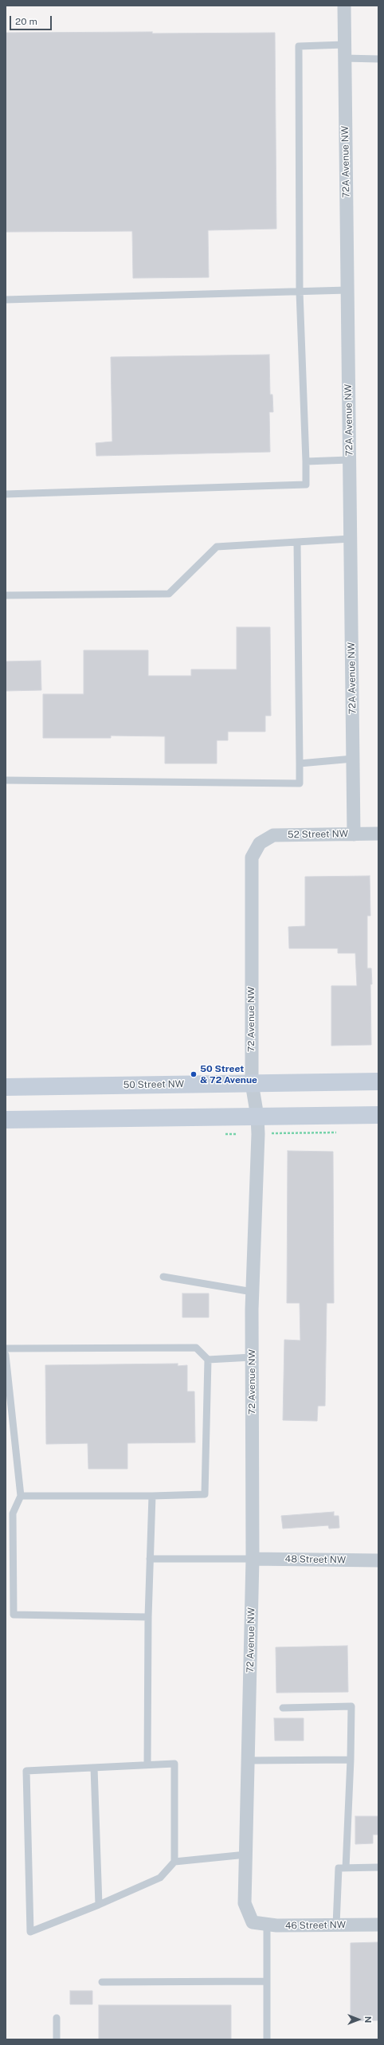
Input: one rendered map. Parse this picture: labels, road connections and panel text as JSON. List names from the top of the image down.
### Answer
{
  "streets": {
    "main road": ["50 Street NW"],
    "street": [
      "72A Avenue NW",
      "52 Street NW",
      "72 Avenue NW",
      "48 Street NW",
      "46 Street NW"
    ]
  },
  "crossings": [
    ["72A Avenue NW", "52 Street NW"],
    ["52 Street NW", "72 Avenue NW"],
    ["72 Avenue NW", "50 Street NW"],
    ["72 Avenue NW", "48 Street NW"],
    ["72 Avenue NW", "46 Street NW"]
  ],
  "places": ["50 Street & 72 Avenue"],
  "scale_bar": "20 m",
  "north": "right"
}
